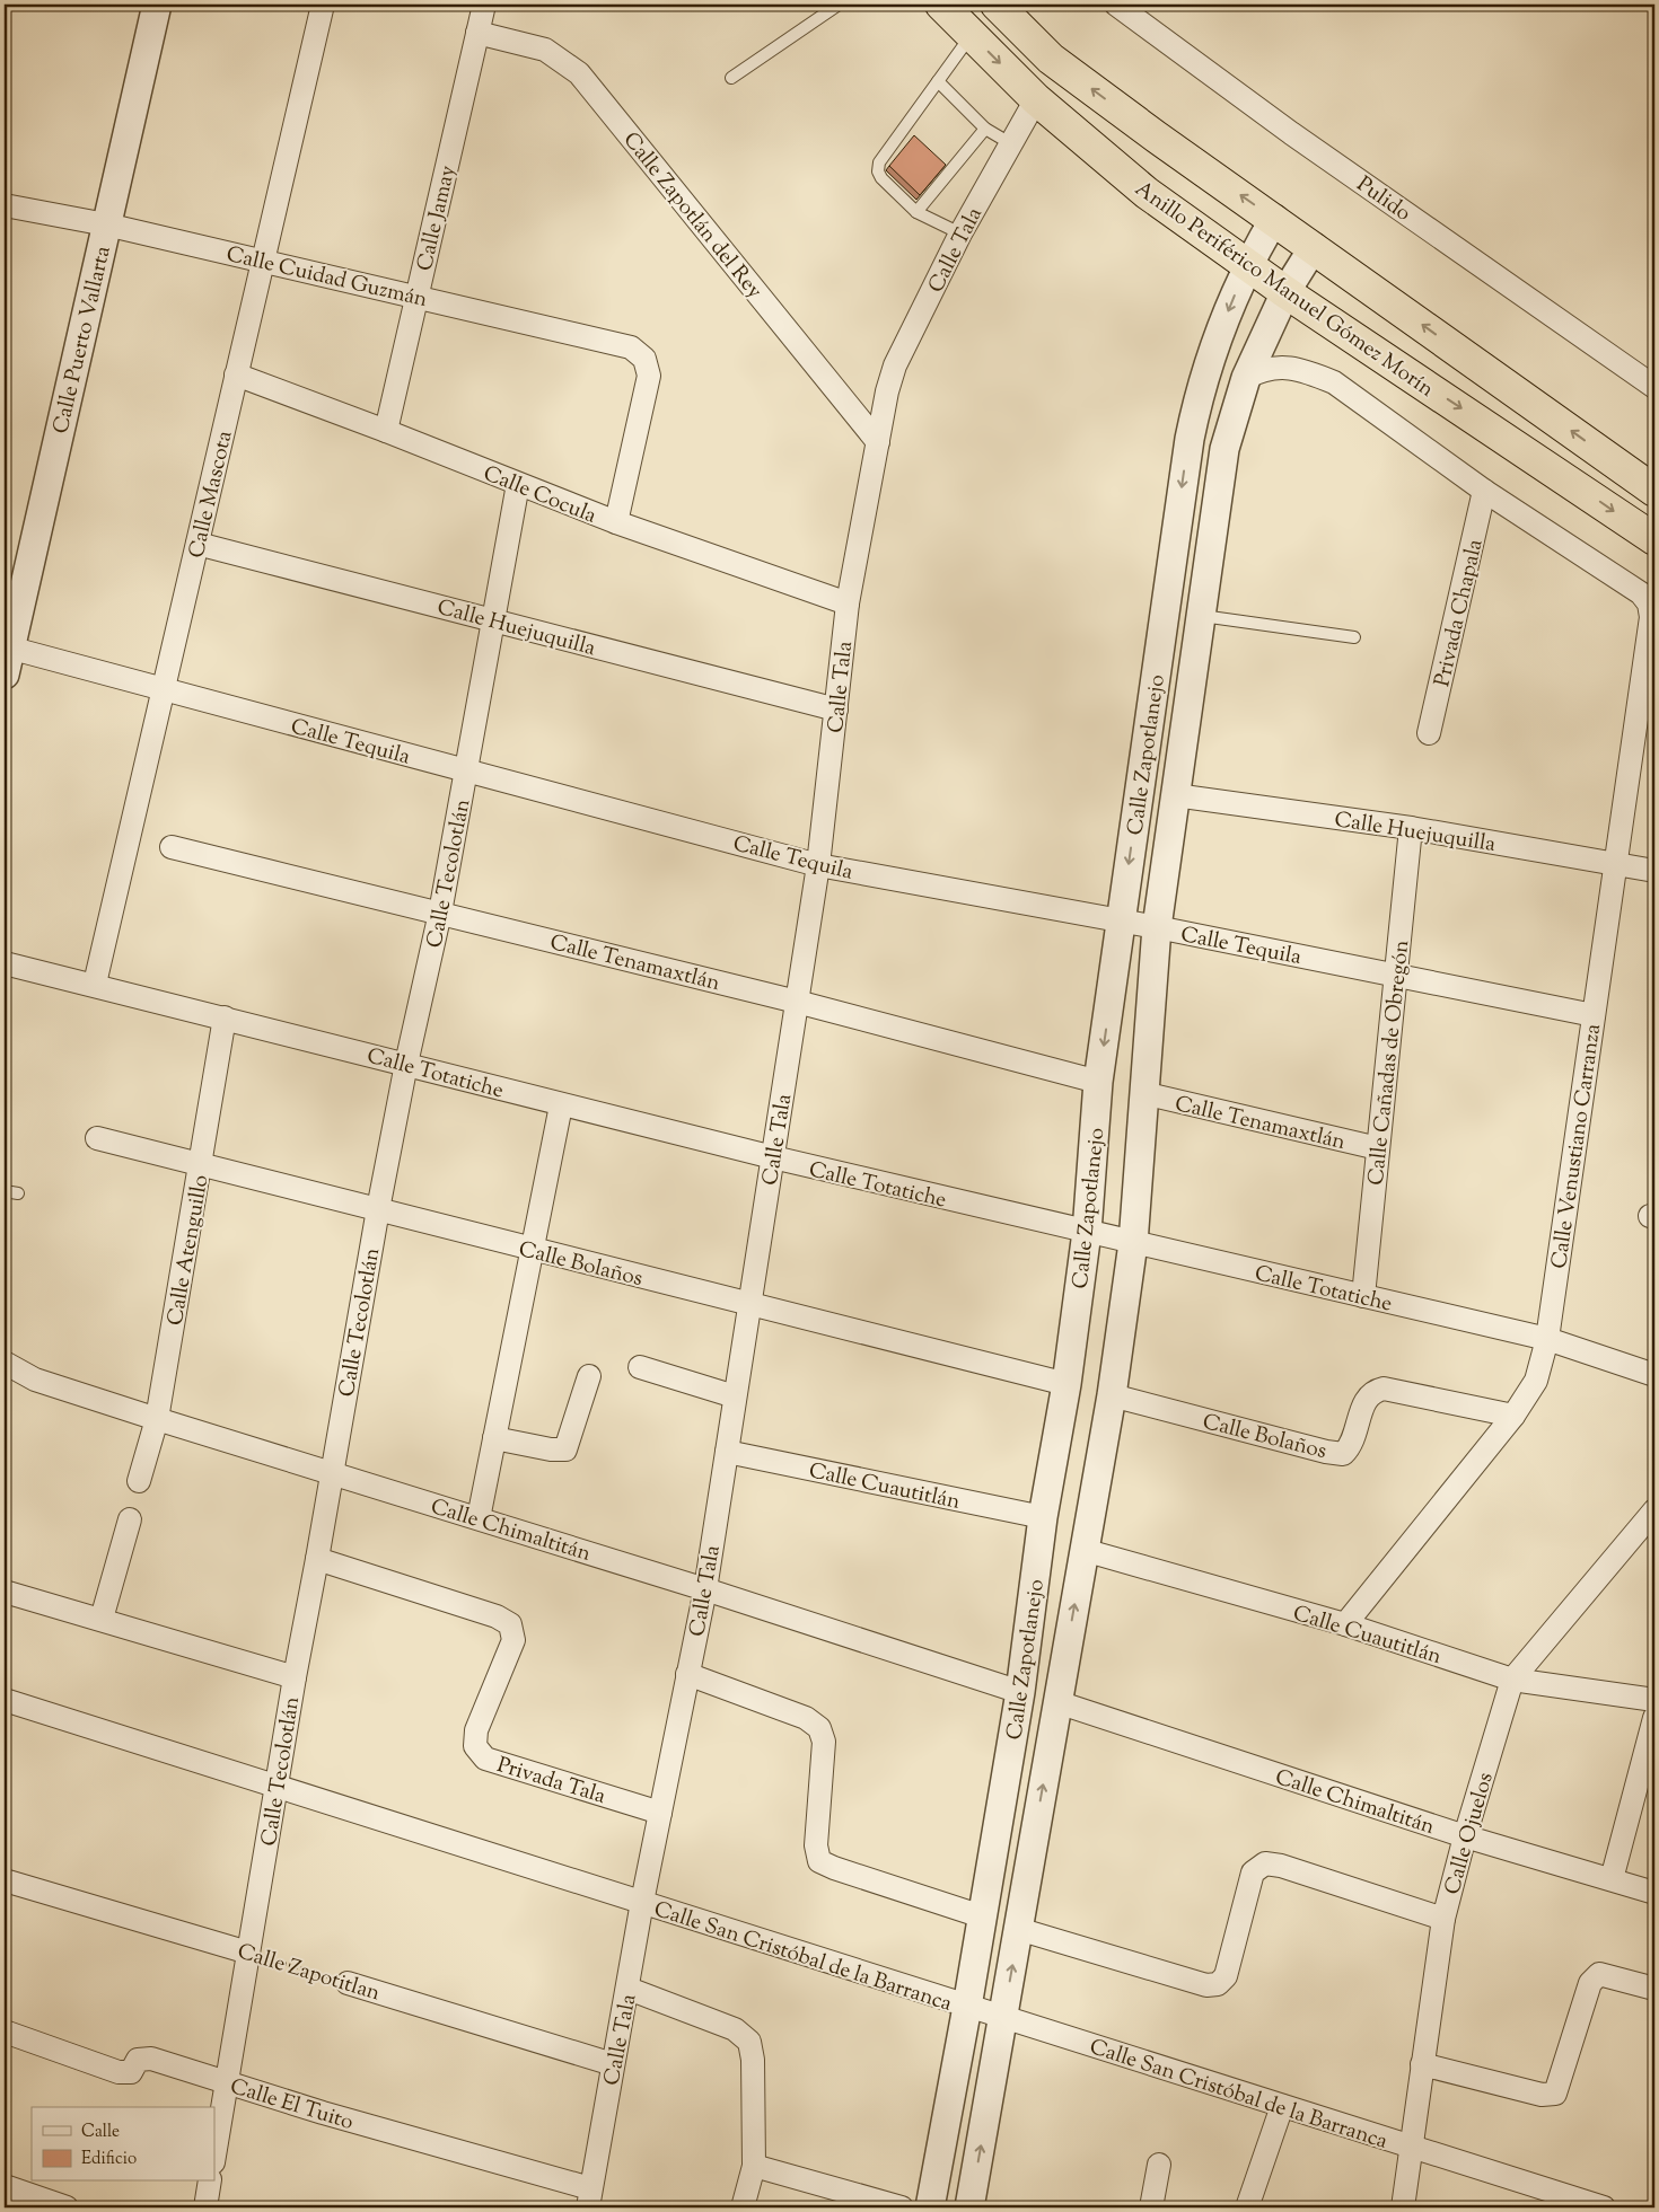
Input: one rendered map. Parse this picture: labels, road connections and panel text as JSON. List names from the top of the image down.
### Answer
{
  "streets": {
    "highway": ["Anillo Periférico Manuel Gómez Morín"],
    "street": [
      "Pulido",
      "Calle Zapotlán del Rey",
      "Calle Jamay",
      "Calle Tala",
      "Calle Cuidad Guzmán",
      "Calle Puerto Vallarta",
      "Calle Cocula",
      "Calle Mascota",
      "Privada Chapala",
      "Calle Huejuquilla",
      "Calle Tequila",
      "Calle Zapotlanejo",
      "Calle Tecolotlán",
      "Calle Tenamaxtlán",
      "Calle Cañadas de Obregón",
      "Calle Totatiche",
      "Calle Venustiano Carranza",
      "Calle Atenguillo",
      "Calle Bolaños",
      "Calle Cuautitlán",
      "Calle Chimaltitán",
      "Privada Tala",
      "Calle Ojuelos",
      "Calle San Cristóbal de la Barranca",
      "Calle Zapotitlan",
      "Calle El Tuito"
    ]
  },
  "crossings": [
    ["Calle Zapotlán del Rey", "Calle Jamay"],
    ["Calle Zapotlán del Rey", "Calle Tala"],
    ["Calle Jamay", "Calle Cuidad Guzmán"],
    ["Calle Jamay", "Calle Cocula"],
    ["Calle Tala", "Anillo Periférico Manuel Gómez Morín"],
    ["Calle Tala", "Calle Cocula"],
    ["Calle Tala", "Calle Huejuquilla"],
    ["Calle Tala", "Calle Tequila"],
    ["Calle Tala", "Calle Tenamaxtlán"],
    ["Calle Tala", "Calle Totatiche"],
    ["Calle Tala", "Calle Bolaños"],
    ["Calle Tala", "Calle Cuautitlán"],
    ["Calle Tala", "Calle Chimaltitán"],
    ["Calle Tala", "Privada Tala"],
    ["Calle Tala", "Calle San Cristóbal de la Barranca"],
    ["Calle Tala", "Calle Zapotitlan"],
    ["Calle Tala", "Calle El Tuito"],
    ["Calle Cuidad Guzmán", "Calle Puerto Vallarta"],
    ["Calle Cuidad Guzmán", "Calle Cocula"],
    ["Calle Cuidad Guzmán", "Calle Mascota"],
    ["Anillo Periférico Manuel Gómez Morín", "Calle Zapotlanejo"],
    ["Calle Puerto Vallarta", "Calle Tequila"],
    ["Calle Cocula", "Calle Mascota"],
    ["Calle Cocula", "Calle Tecolotlán"],
    ["Calle Mascota", "Calle Huejuquilla"],
    ["Calle Mascota", "Calle Tequila"],
    ["Calle Mascota", "Calle Totatiche"],
    ["Privada Chapala", "Calle Venustiano Carranza"],
    ["Calle Huejuquilla", "Calle Zapotlanejo"],
    ["Calle Huejuquilla", "Calle Tecolotlán"],
    ["Calle Huejuquilla", "Calle Cañadas de Obregón"],
    ["Calle Huejuquilla", "Calle Venustiano Carranza"],
    ["Calle Tequila", "Calle Zapotlanejo"],
    ["Calle Tequila", "Calle Tecolotlán"],
    ["Calle Tequila", "Calle Cañadas de Obregón"],
    ["Calle Tequila", "Calle Venustiano Carranza"],
    ["Calle Zapotlanejo", "Calle Tenamaxtlán"],
    ["Calle Zapotlanejo", "Calle Totatiche"],
    ["Calle Zapotlanejo", "Calle Bolaños"],
    ["Calle Zapotlanejo", "Calle Cuautitlán"],
    ["Calle Zapotlanejo", "Calle Chimaltitán"],
    ["Calle Zapotlanejo", "Calle San Cristóbal de la Barranca"],
    ["Calle Tecolotlán", "Calle Tenamaxtlán"],
    ["Calle Tecolotlán", "Calle Totatiche"],
    ["Calle Tecolotlán", "Calle Bolaños"],
    ["Calle Tecolotlán", "Calle Chimaltitán"],
    ["Calle Tecolotlán", "Privada Tala"],
    ["Calle Tecolotlán", "Calle San Cristóbal de la Barranca"],
    ["Calle Tecolotlán", "Calle Zapotitlan"],
    ["Calle Tecolotlán", "Calle El Tuito"],
    ["Calle Tenamaxtlán", "Calle Cañadas de Obregón"],
    ["Calle Cañadas de Obregón", "Calle Totatiche"],
    ["Calle Totatiche", "Calle Venustiano Carranza"],
    ["Calle Totatiche", "Calle Atenguillo"],
    ["Calle Venustiano Carranza", "Calle Bolaños"],
    ["Calle Venustiano Carranza", "Calle Cuautitlán"],
    ["Calle Atenguillo", "Calle Bolaños"],
    ["Calle Atenguillo", "Calle Chimaltitán"],
    ["Calle Cuautitlán", "Calle Ojuelos"],
    ["Calle Chimaltitán", "Calle Ojuelos"],
    ["Calle Ojuelos", "Calle San Cristóbal de la Barranca"]
  ],
  "legend": ["Calle", "Edificio"]
}
